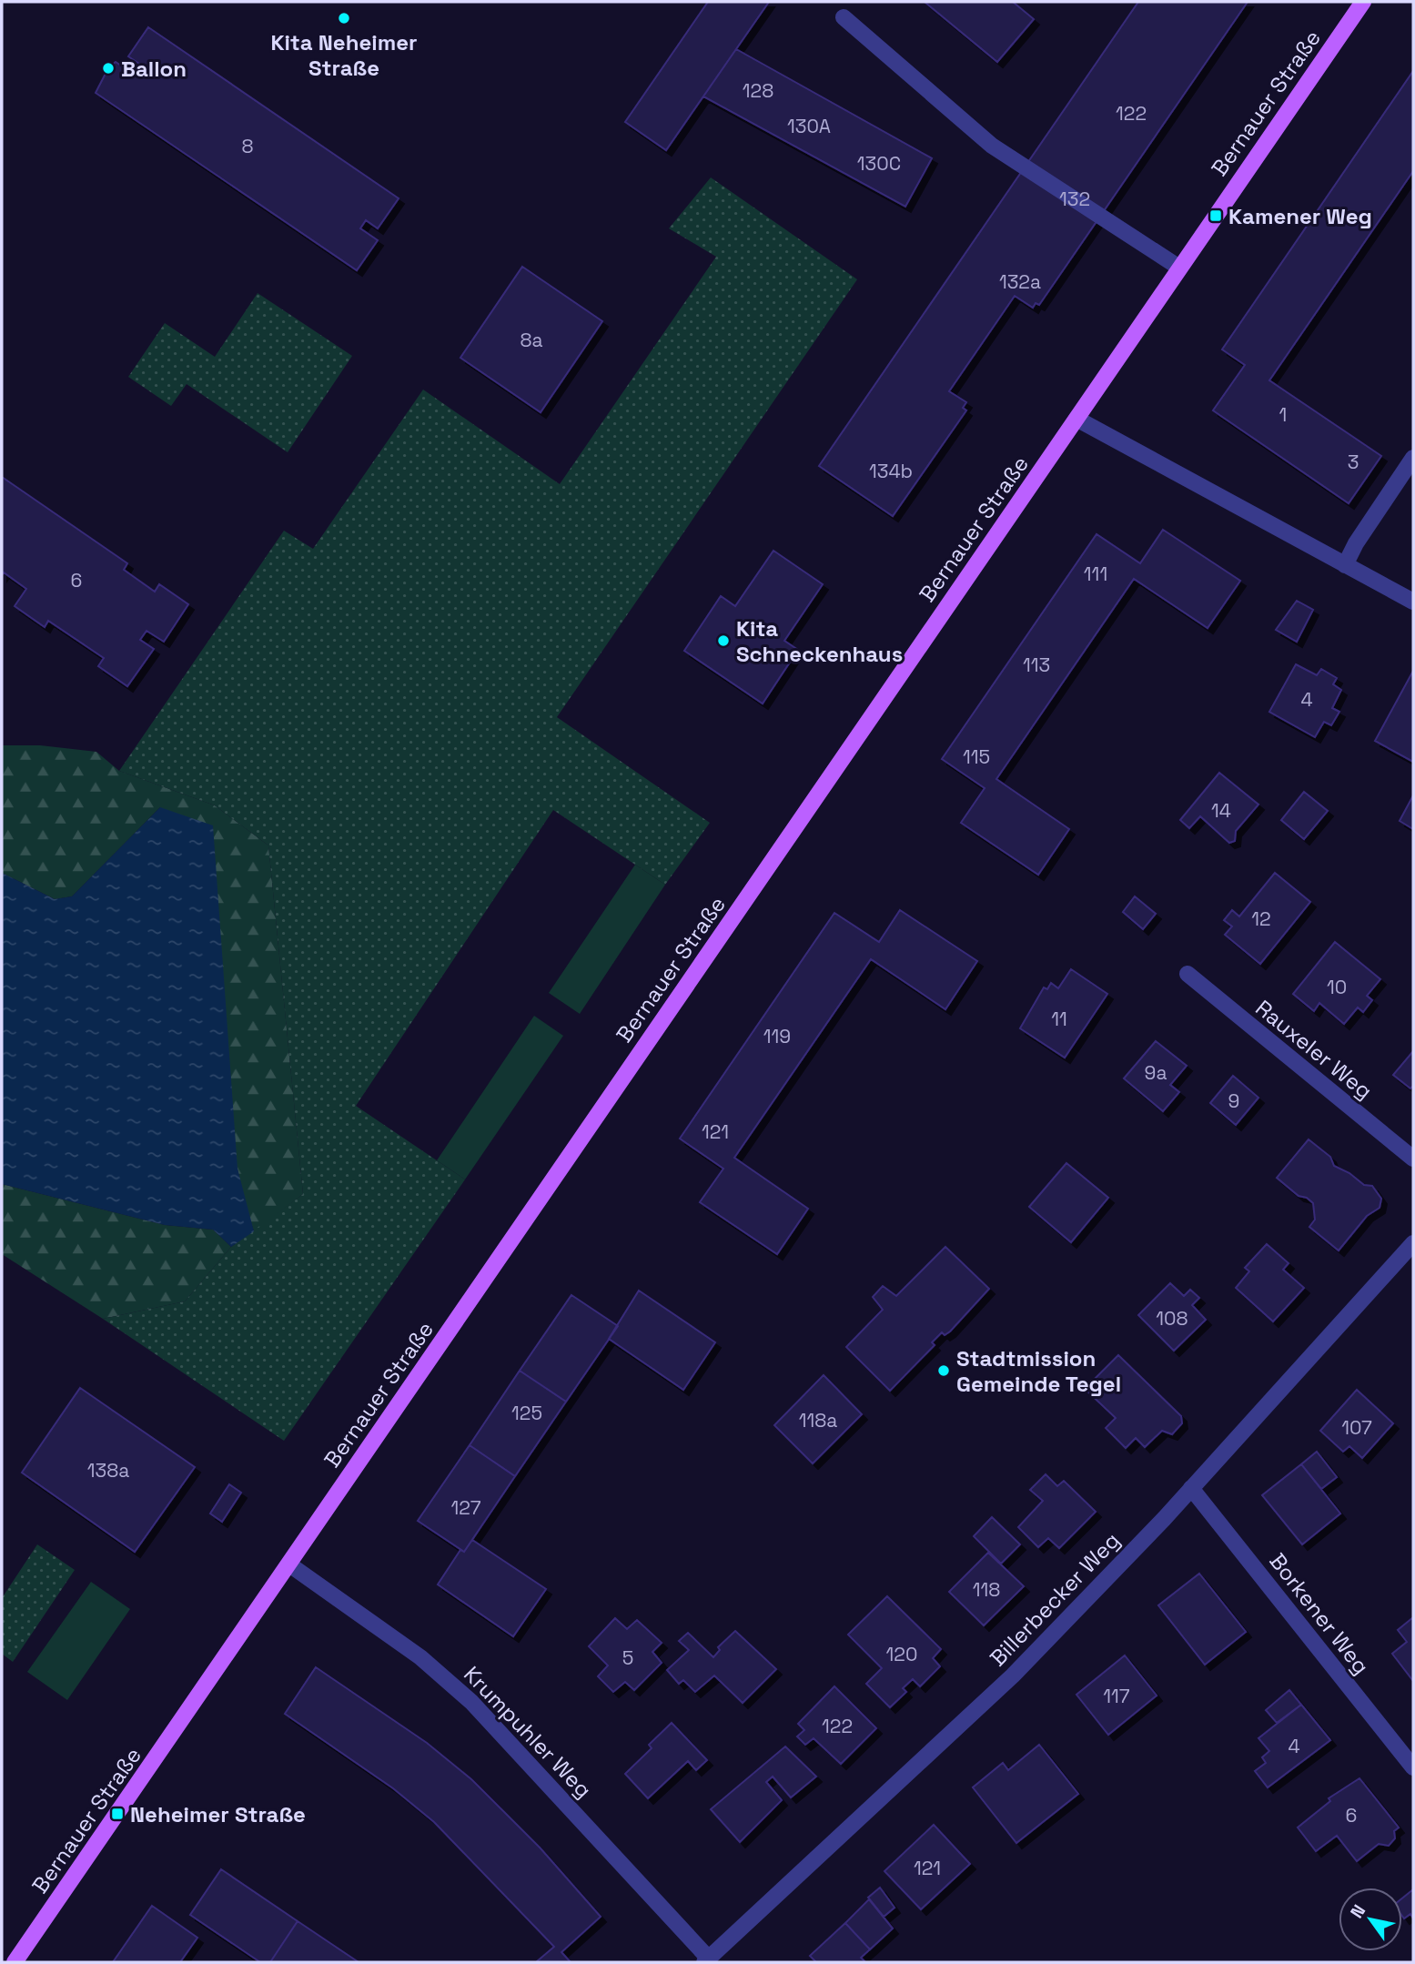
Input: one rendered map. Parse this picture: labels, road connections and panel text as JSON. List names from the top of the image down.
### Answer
{
  "streets": {
    "main road": ["Bernauer Straße"],
    "street": [
      "Rauxeler Weg",
      "Billerbecker Weg",
      "Borkener Weg",
      "Krumpuhler Weg"
    ]
  },
  "crossings": [
    ["Bernauer Straße", "Krumpuhler Weg"],
    ["Billerbecker Weg", "Borkener Weg"],
    ["Billerbecker Weg", "Krumpuhler Weg"]
  ],
  "places": {
    "other": [
      "Kita Neheimer Straße",
      "Ballon",
      "Kita Schneckenhaus",
      "Stadtmission Gemeinde Tegel"
    ],
    "transit": ["Kamener Weg", "Neheimer Straße"]
  },
  "house_numbers": [
    "128",
    "122",
    "130A",
    "8",
    "130C",
    "132",
    "132a",
    "8a",
    "1",
    "3",
    "134b",
    "111",
    "6",
    "113",
    "4",
    "115",
    "14",
    "12",
    "10",
    "11",
    "119",
    "9a",
    "9",
    "121",
    "108",
    "125",
    "118a",
    "107",
    "138a",
    "127",
    "118",
    "120",
    "5",
    "117",
    "122",
    "4",
    "6",
    "121"
  ],
  "north": "top left"
}
